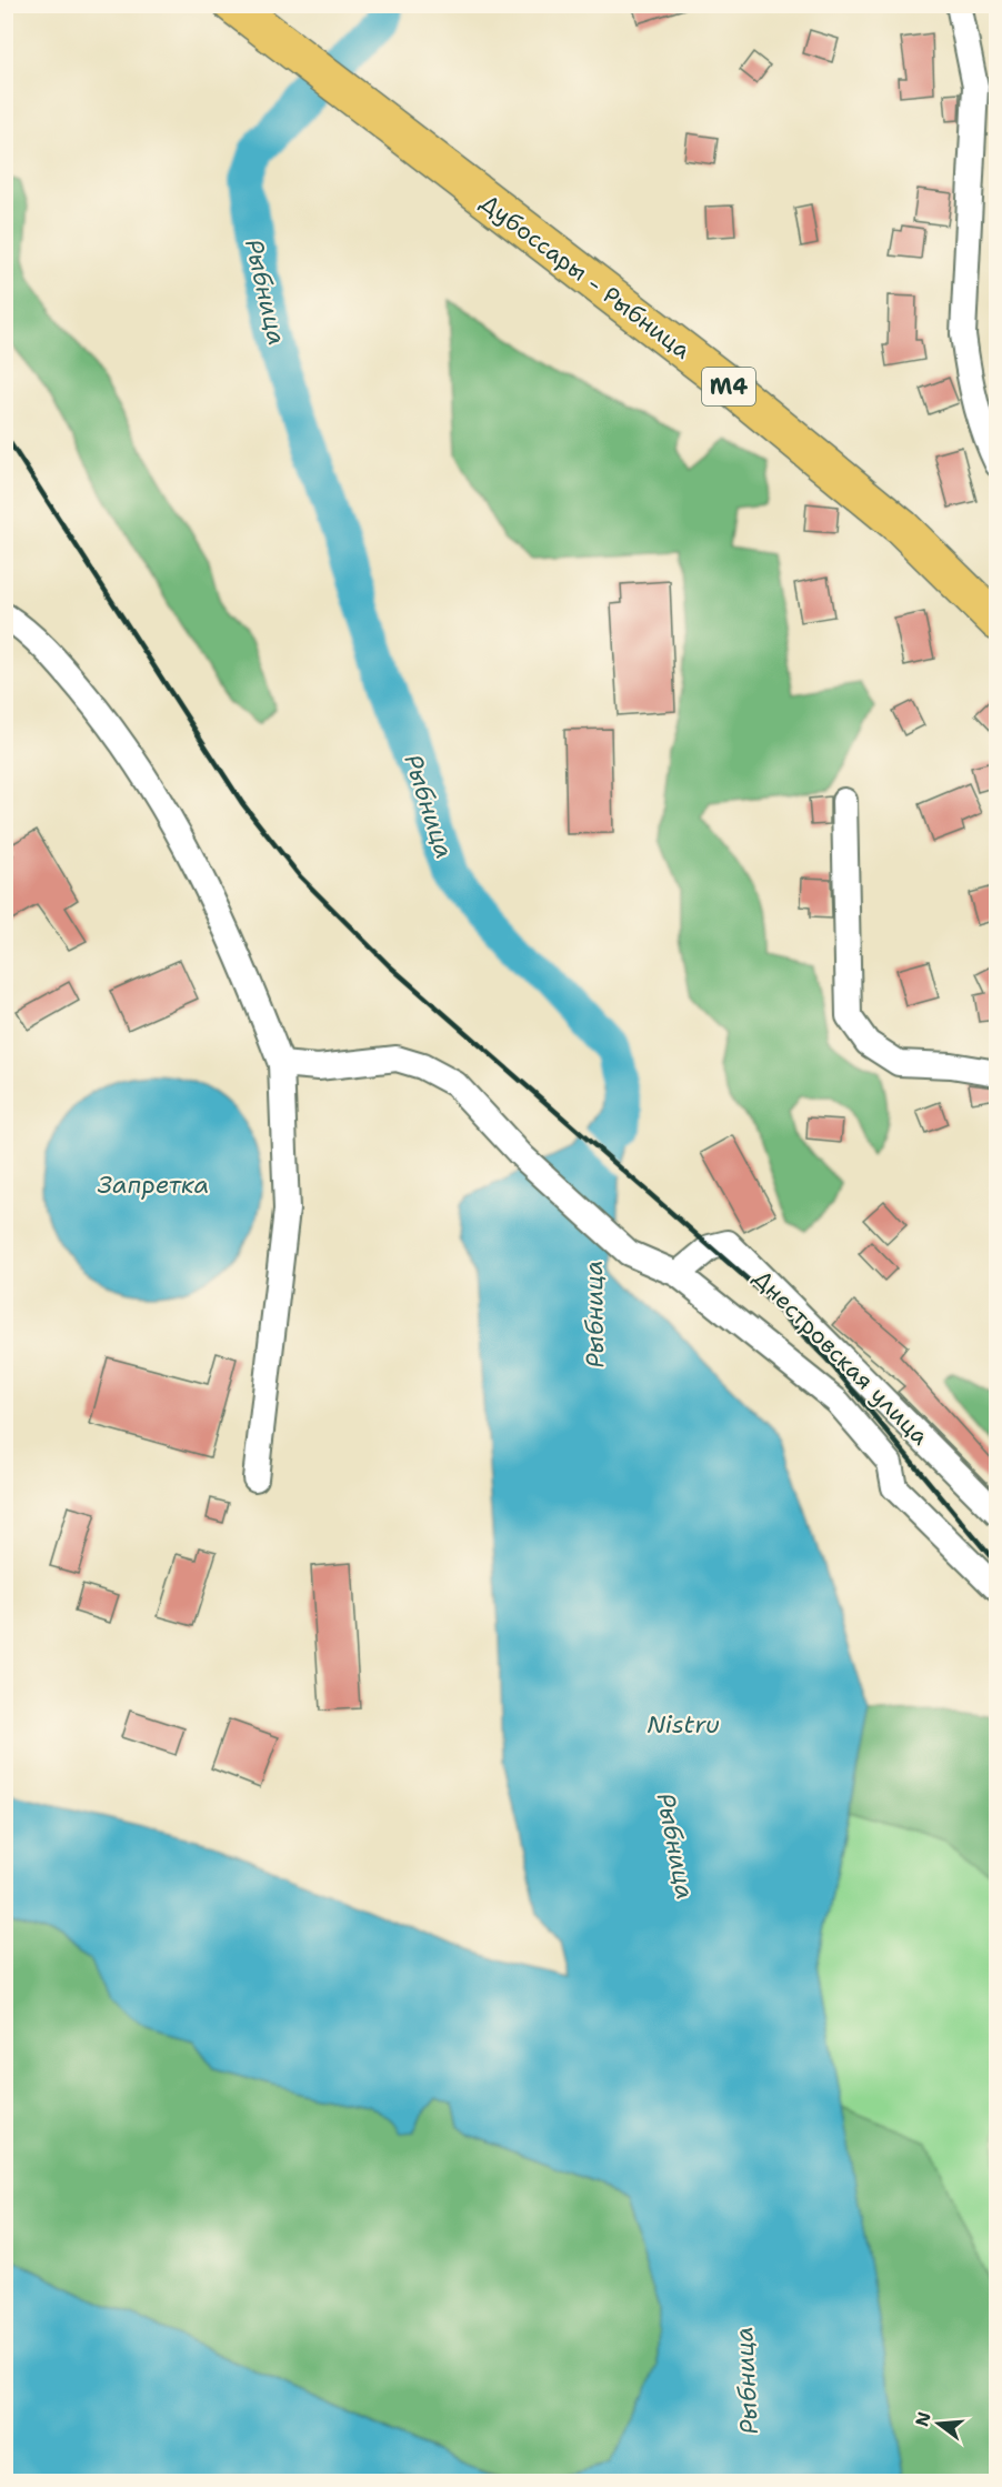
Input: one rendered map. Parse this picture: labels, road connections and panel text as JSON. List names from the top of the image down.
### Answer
{
  "streets": {
    "highway": ["Дубоссары - Рыбница", "M4"],
    "street": ["Днестровская улица"]
  },
  "water": ["Рыбница", "Запретка", "Nistru"],
  "north": "left"
}
